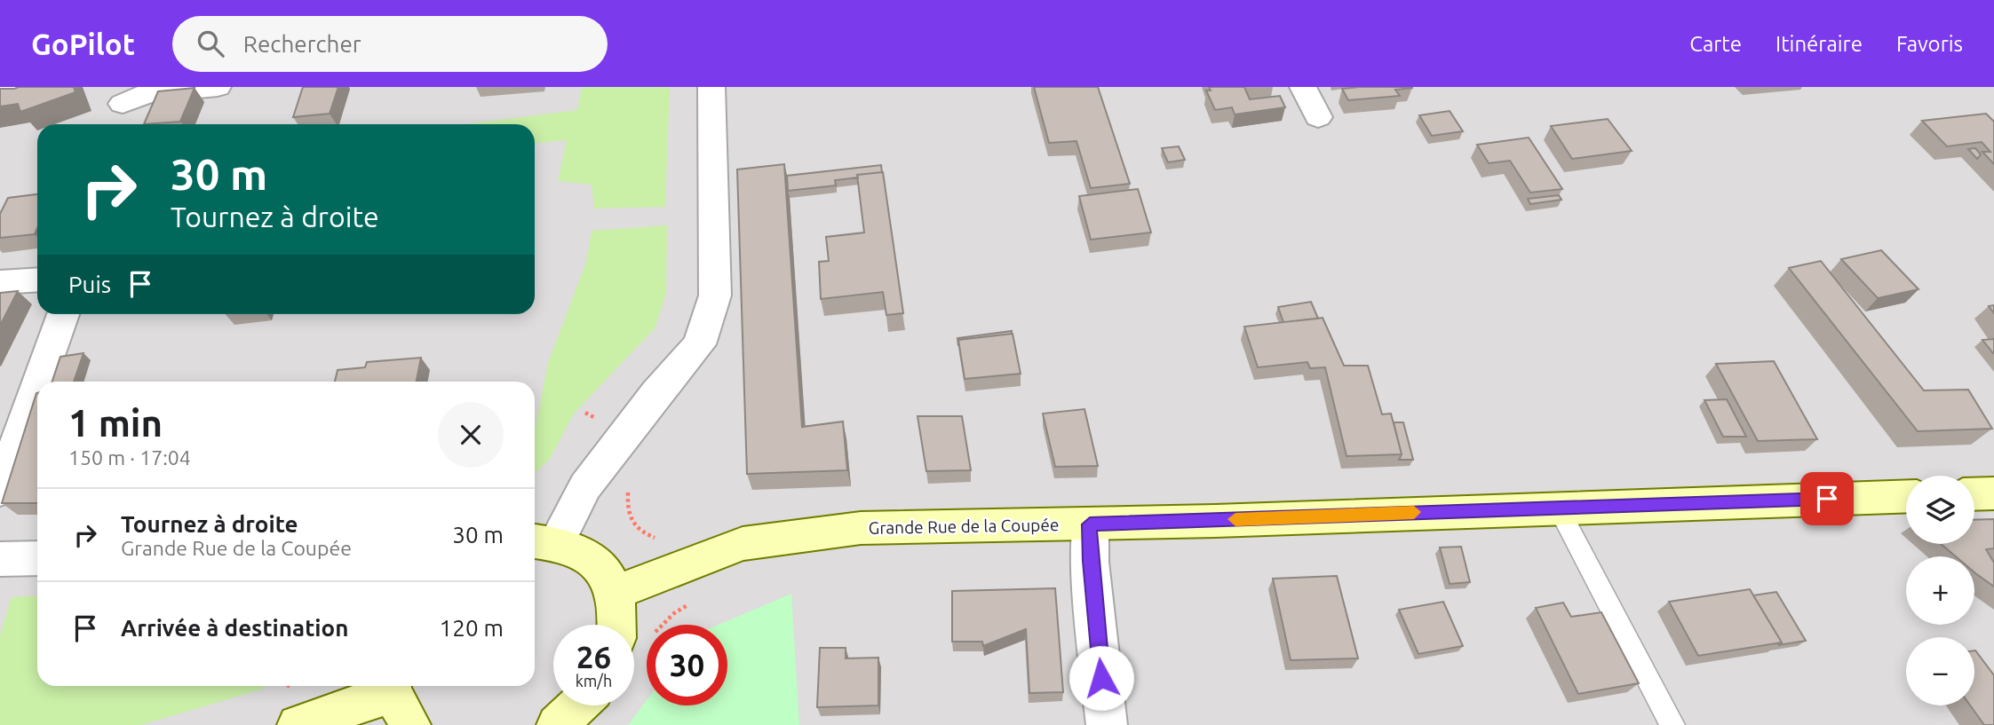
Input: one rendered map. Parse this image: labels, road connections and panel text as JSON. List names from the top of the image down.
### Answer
{
  "streets": {
    "main road": ["Grande Rue de la Coupée"]
  },
  "page": {
    "header": "GoPilot",
    "search": "Rechercher",
    "nav": ["Carte", "Itinéraire", "Favoris"],
    "turn": ["30 m", "Tournez à droite"],
    "then": "Puis",
    "heading": ["1 min", "150 m · 17:04"],
    "map_buttons": ["+", "−"],
    "list": [
      {
        "name": "Tournez à droite",
        "note": "Grande Rue de la Coupée",
        "value": "30 m"
      },
      {
        "name": "Arrivée à destination",
        "value": "120 m"
      }
    ],
    "speed": "26 km/h",
    "limit": "30"
  }
}
